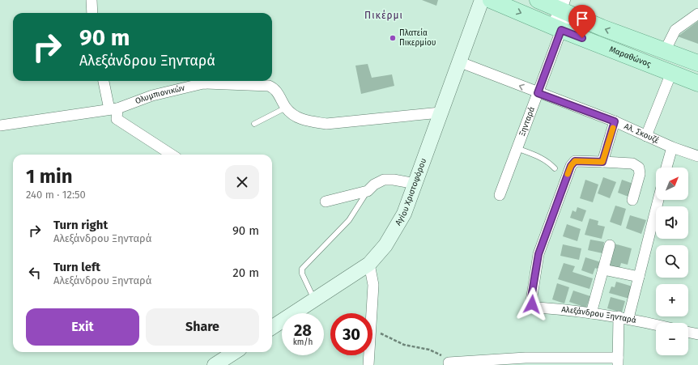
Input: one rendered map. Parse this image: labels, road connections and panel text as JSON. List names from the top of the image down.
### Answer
{
  "streets": {
    "main road": ["Μαραθώνος", "Αγίου Χριστοφόρου"],
    "street": [
      "Ολυμπιονικών",
      "Ξηνταρά",
      "Αλ. Σκουζέ",
      "Αλεξάνδρου Ξηνταρά"
    ]
  },
  "crossings": [
    ["Μαραθώνος", "Ξηνταρά"],
    ["Ολυμπιονικών", "Αγίου Χριστοφόρου"],
    ["Ξηνταρά", "Αλ. Σκουζέ"],
    ["Αλ. Σκουζέ", "Αγίου Χριστοφόρου"]
  ],
  "districts": ["Πικέρμι"],
  "places": ["Πλατεία Πικερμίου"],
  "north": "top right",
  "page": {
    "turn": ["90 m", "Αλεξάνδρου Ξηνταρά"],
    "heading": ["1 min", "240 m · 12:50"],
    "map_buttons": ["+", "−"],
    "list": [
      {
        "name": "Turn right",
        "note": "Αλεξάνδρου Ξηνταρά",
        "value": "90 m"
      },
      {
        "name": "Turn left",
        "note": "Αλεξάνδρου Ξηνταρά",
        "value": "20 m"
      }
    ],
    "buttons": ["Exit", "Share"],
    "speed": "28 km/h",
    "limit": "30"
  }
}
